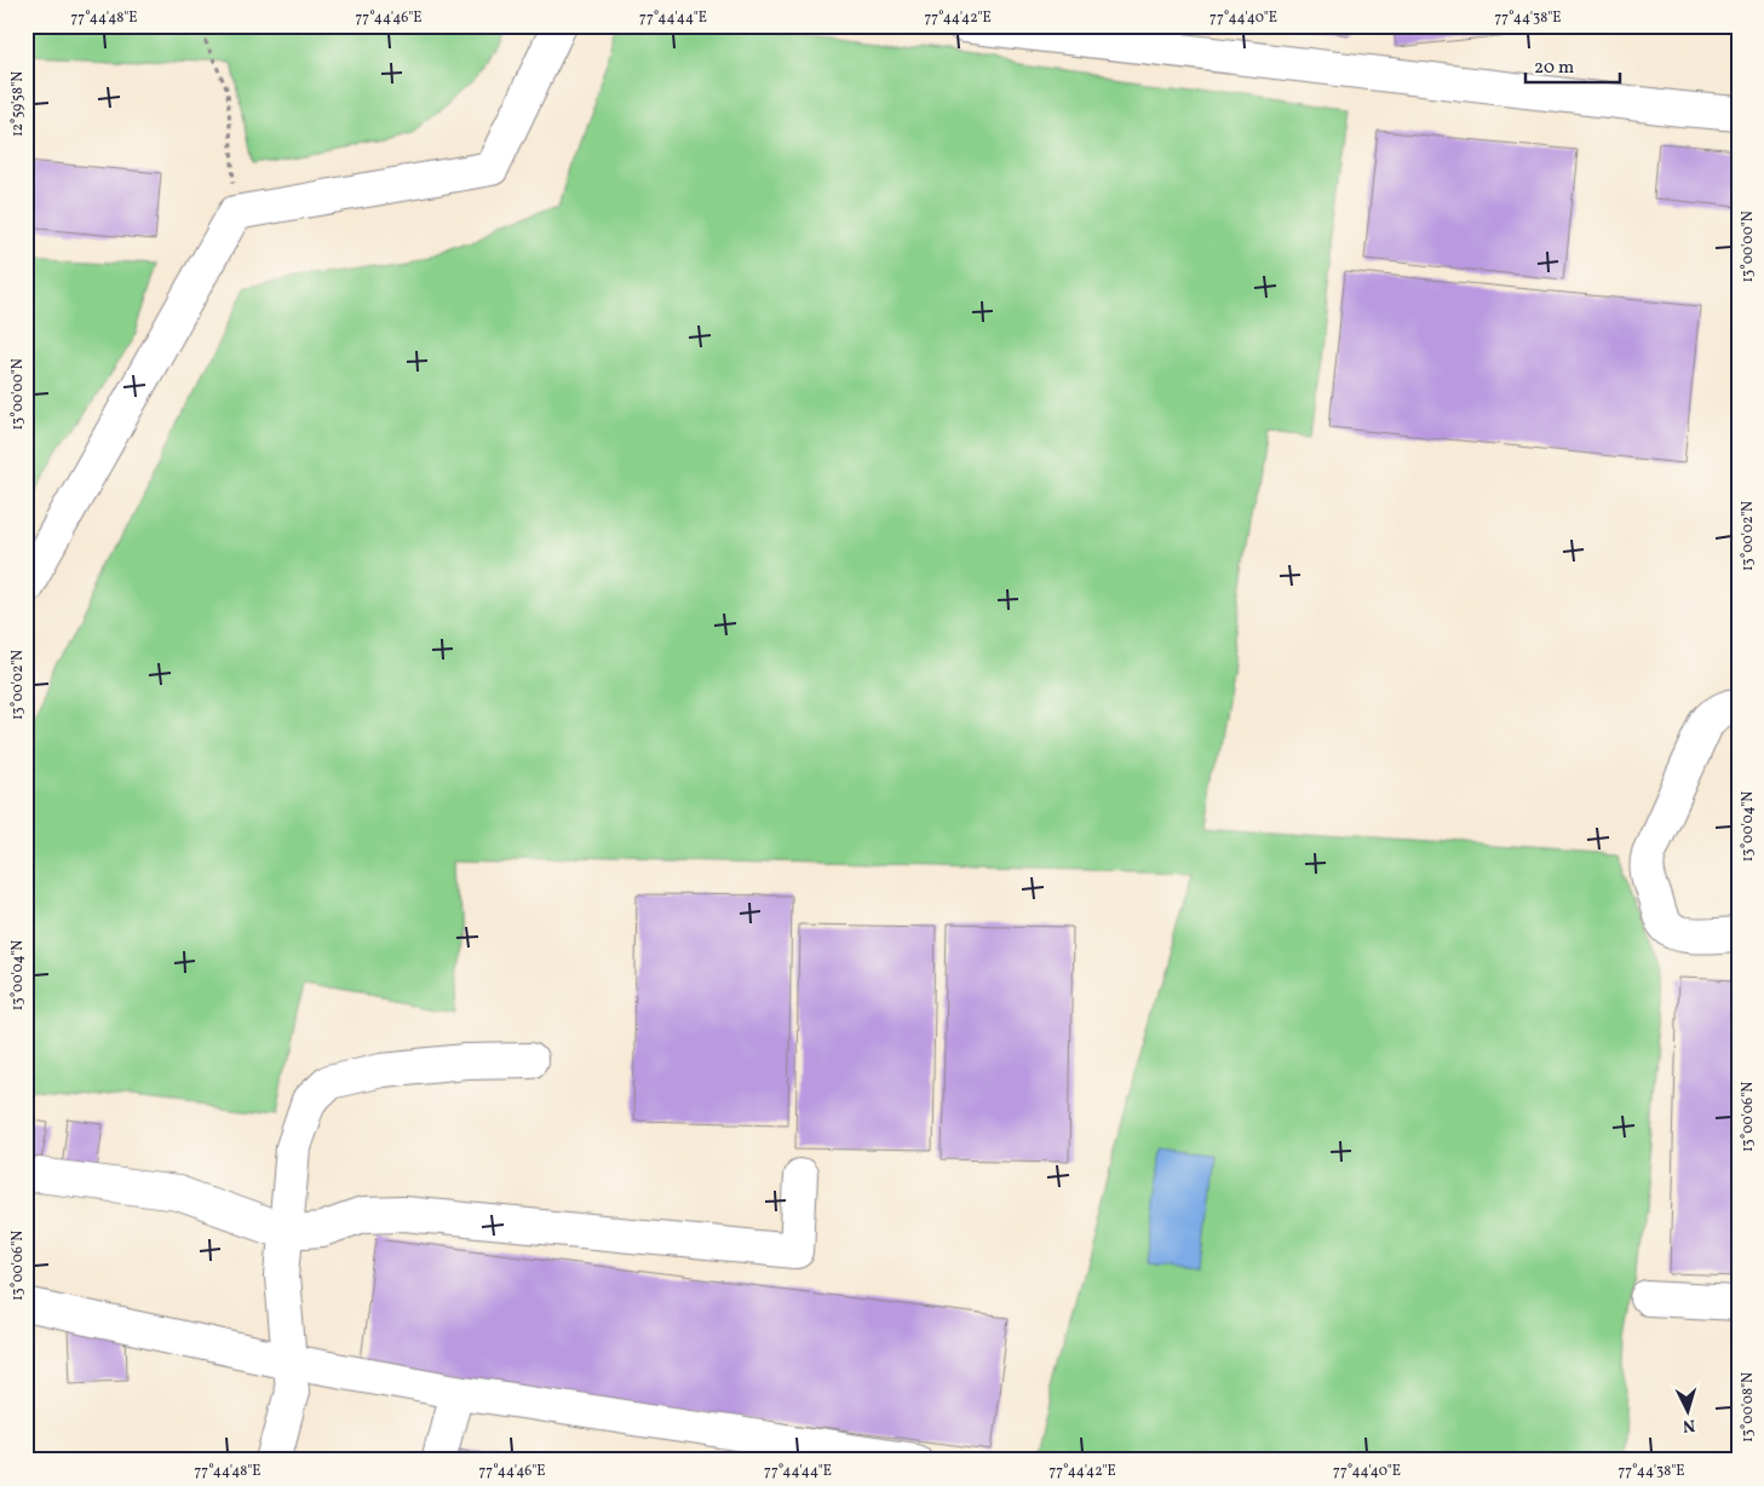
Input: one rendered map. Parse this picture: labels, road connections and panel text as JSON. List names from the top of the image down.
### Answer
{
  "scale_bar": "20 m",
  "north": "bottom",
  "coordinates": [
    "77°44'48\"E",
    "77°44'46\"E",
    "77°44'44\"E",
    "77°44'42\"E",
    "77°44'40\"E",
    "77°44'38\"E",
    "12°59'58\"N",
    "13°00'00\"N",
    "13°00'02\"N",
    "13°00'04\"N",
    "13°00'06\"N",
    "13°00'08\"N"
  ]
}
